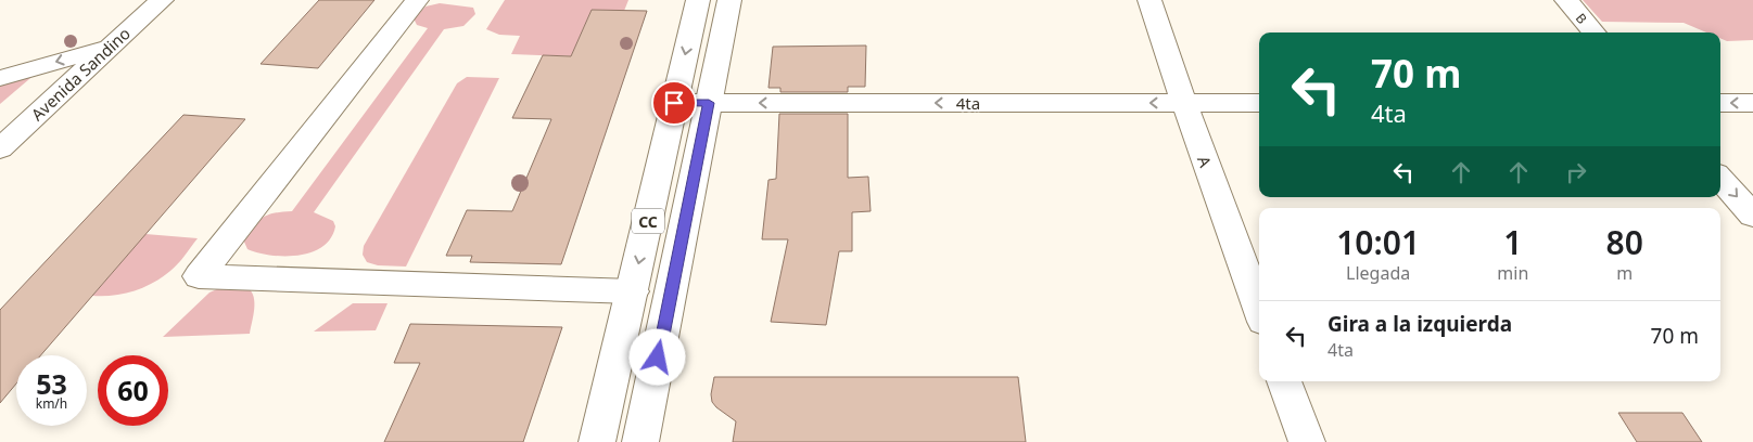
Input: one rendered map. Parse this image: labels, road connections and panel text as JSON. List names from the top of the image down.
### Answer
{
  "streets": {
    "street": [
      "B",
      "Avenida Sandino",
      "4ta",
      "A",
      "CC"
    ]
  },
  "crossings": [
    ["4ta", "A"],
    ["4ta", "CC"]
  ],
  "one_way": ["4ta"],
  "page": {
    "turn": ["70 m", "4ta"],
    "eta": [
      "10:01",
      "Llegada",
      "1",
      "min",
      "80",
      "m"
    ],
    "list": [
      {
        "name": "Gira a la izquierda",
        "note": "4ta",
        "value": "70 m"
      }
    ],
    "speed": "53 km/h",
    "limit": "60"
  }
}
